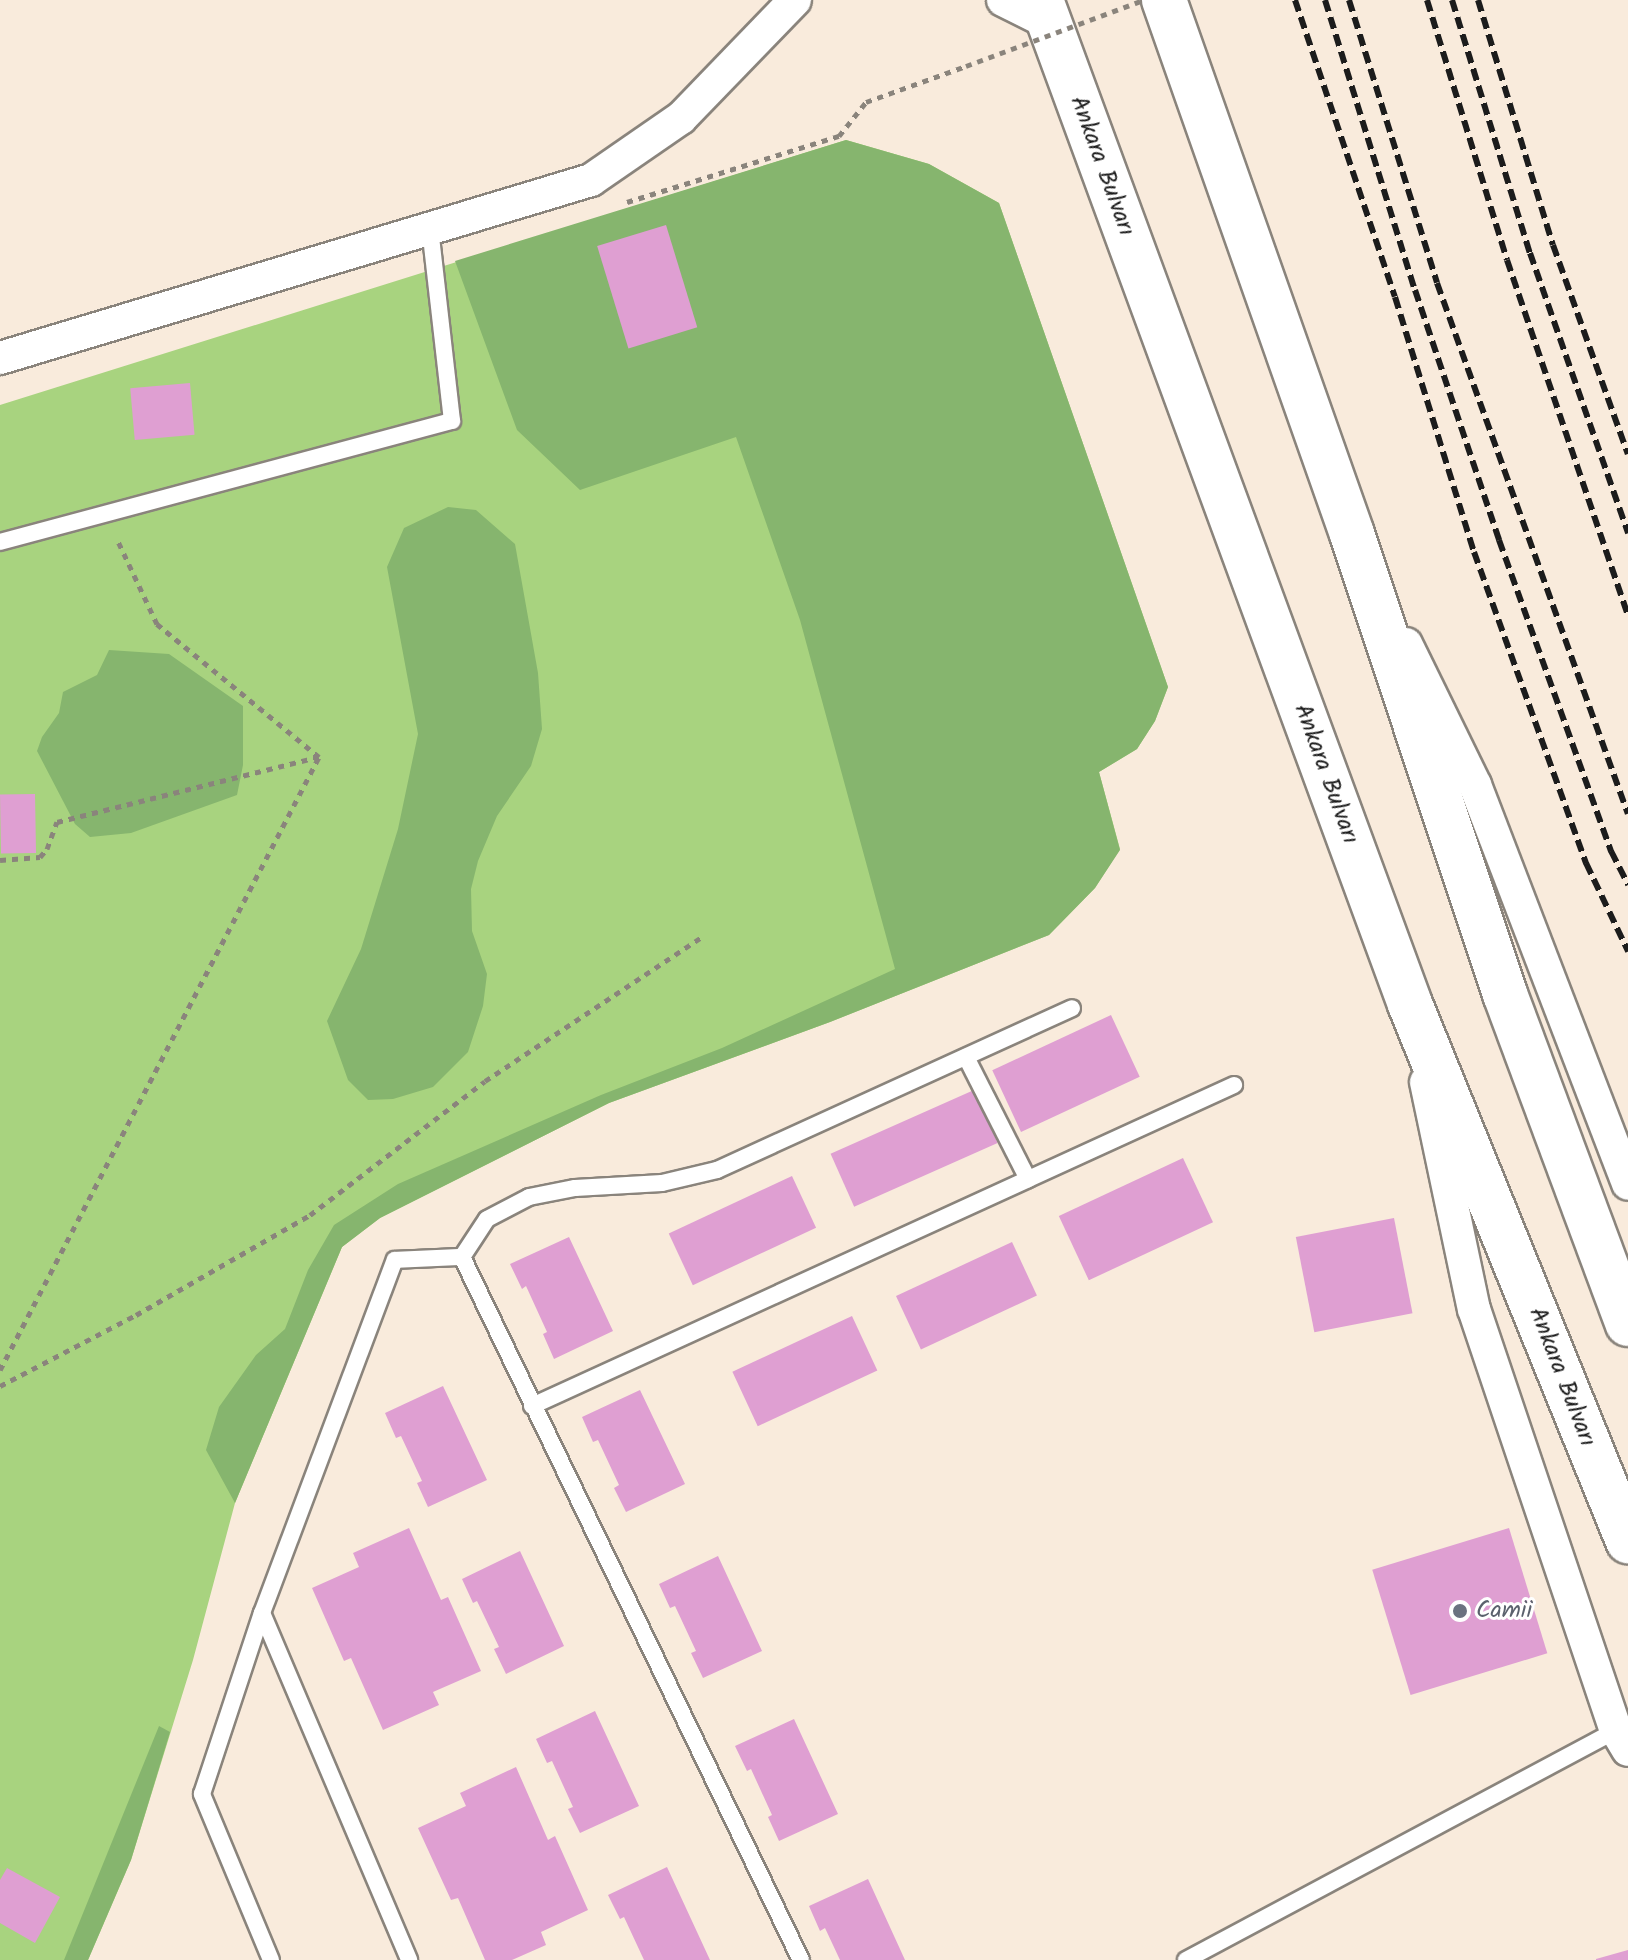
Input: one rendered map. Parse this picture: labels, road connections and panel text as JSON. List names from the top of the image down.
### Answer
{
  "streets": {
    "main road": ["Ankara Bulvarı"]
  },
  "places": ["Camii"]
}
